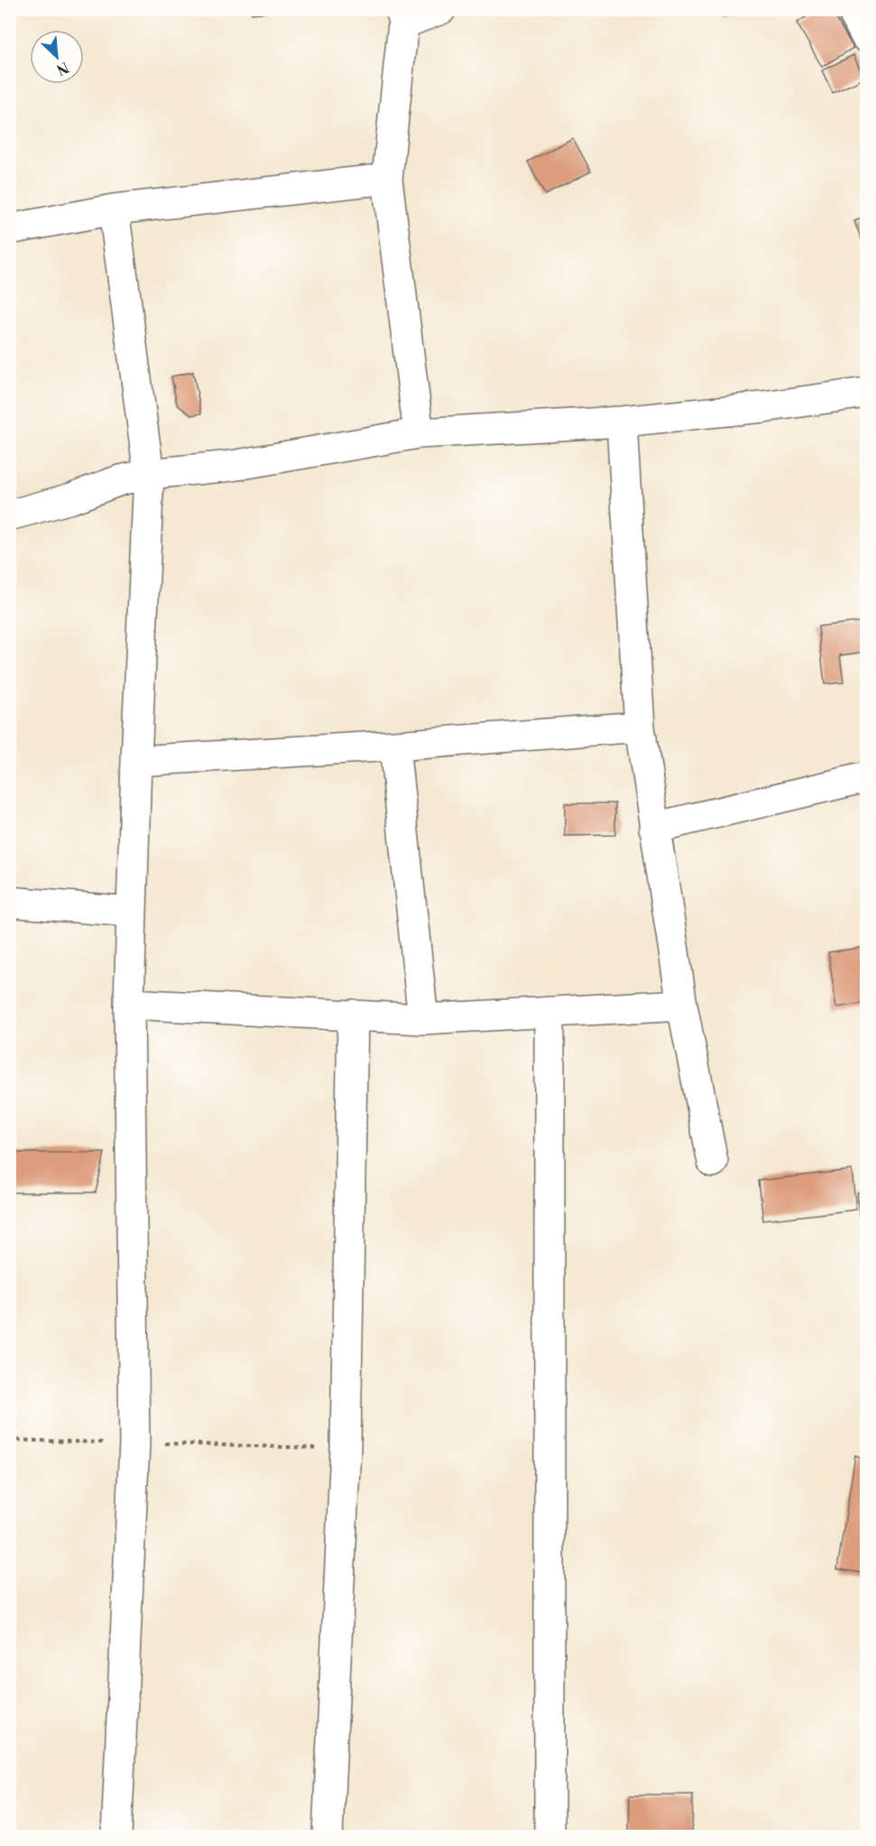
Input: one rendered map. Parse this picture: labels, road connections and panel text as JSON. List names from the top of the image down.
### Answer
{
  "north": "bottom right"
}
